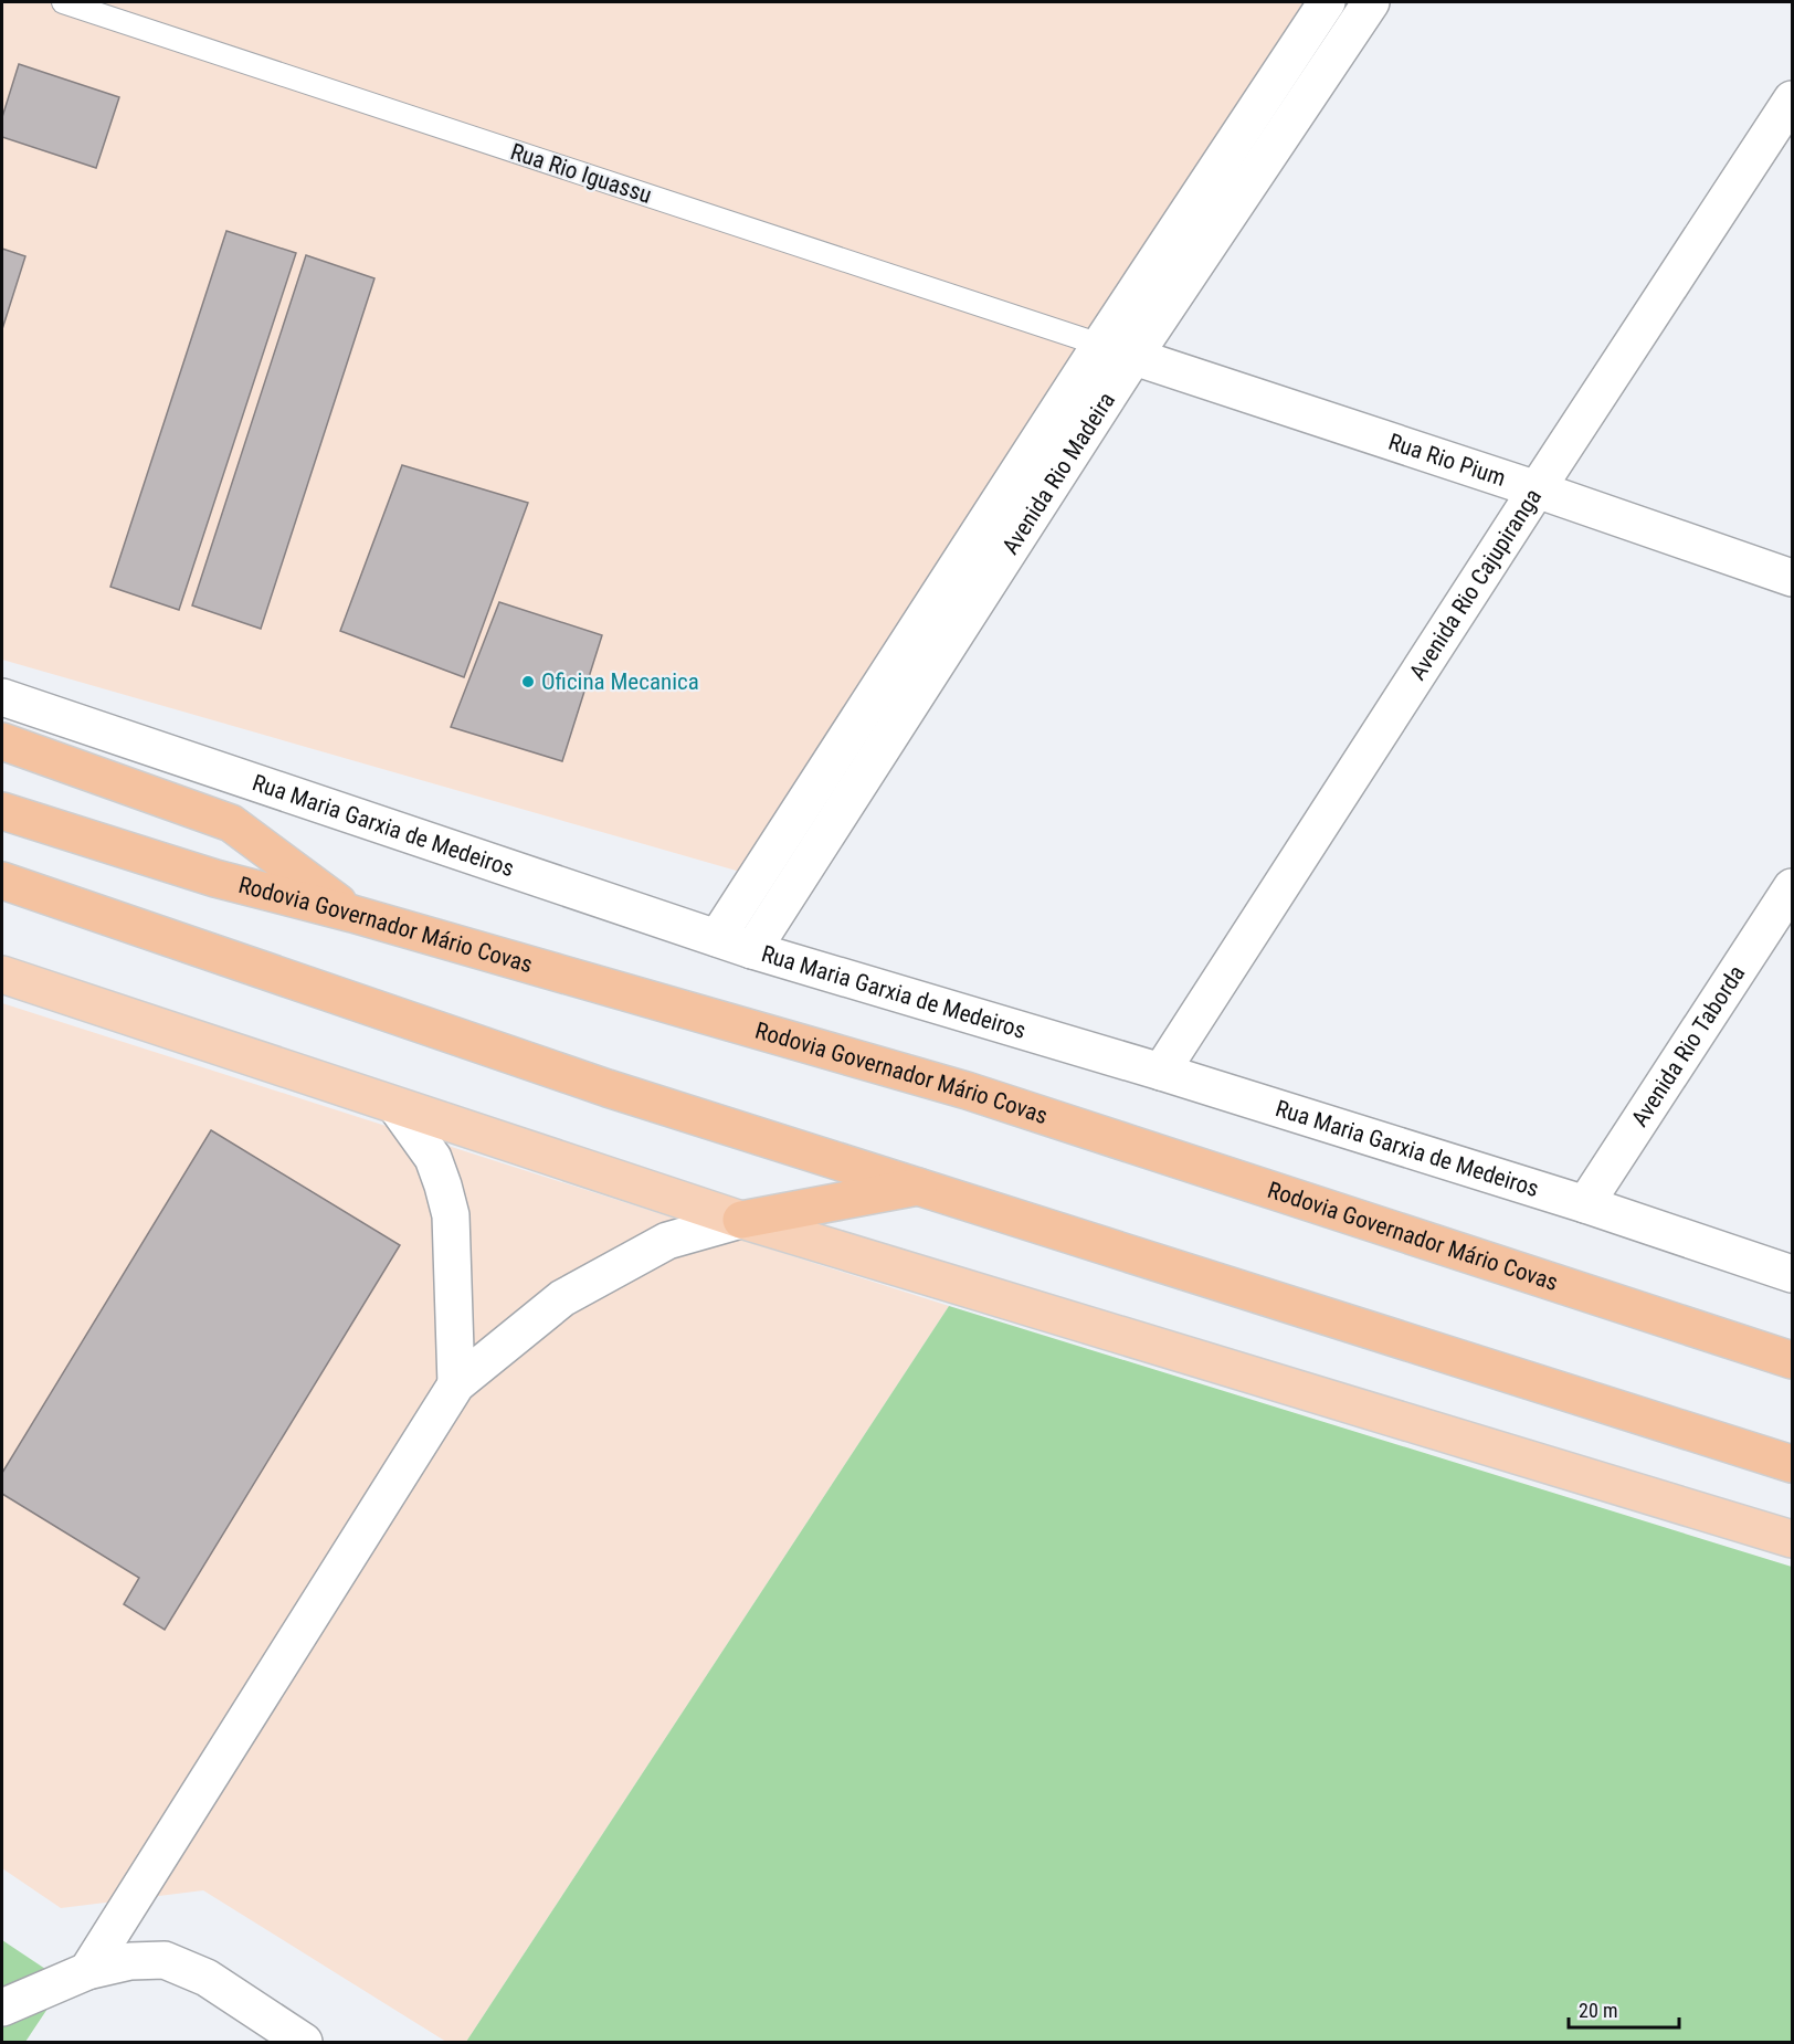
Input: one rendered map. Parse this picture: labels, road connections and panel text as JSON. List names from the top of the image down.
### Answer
{
  "streets": {
    "highway": ["Rodovia Governador Mário Covas"],
    "street": [
      "Rua Rio Pium",
      "Avenida Rio Madeira",
      "Avenida Rio Cajupiranga",
      "Rua Maria Garxia de Medeiros",
      "Avenida Rio Taborda"
    ],
    "lane": ["Rua Rio Iguassu"]
  },
  "crossings": [
    ["Rua Rio Iguassu", "Rua Rio Pium"],
    ["Rua Rio Iguassu", "Avenida Rio Madeira"],
    ["Rua Rio Pium", "Avenida Rio Madeira"],
    ["Rua Rio Pium", "Avenida Rio Cajupiranga"],
    ["Avenida Rio Madeira", "Rua Maria Garxia de Medeiros"],
    ["Avenida Rio Cajupiranga", "Rua Maria Garxia de Medeiros"],
    ["Rua Maria Garxia de Medeiros", "Avenida Rio Taborda"]
  ],
  "places": ["Oficina Mecanica"],
  "scale_bar": "20 m"
}
